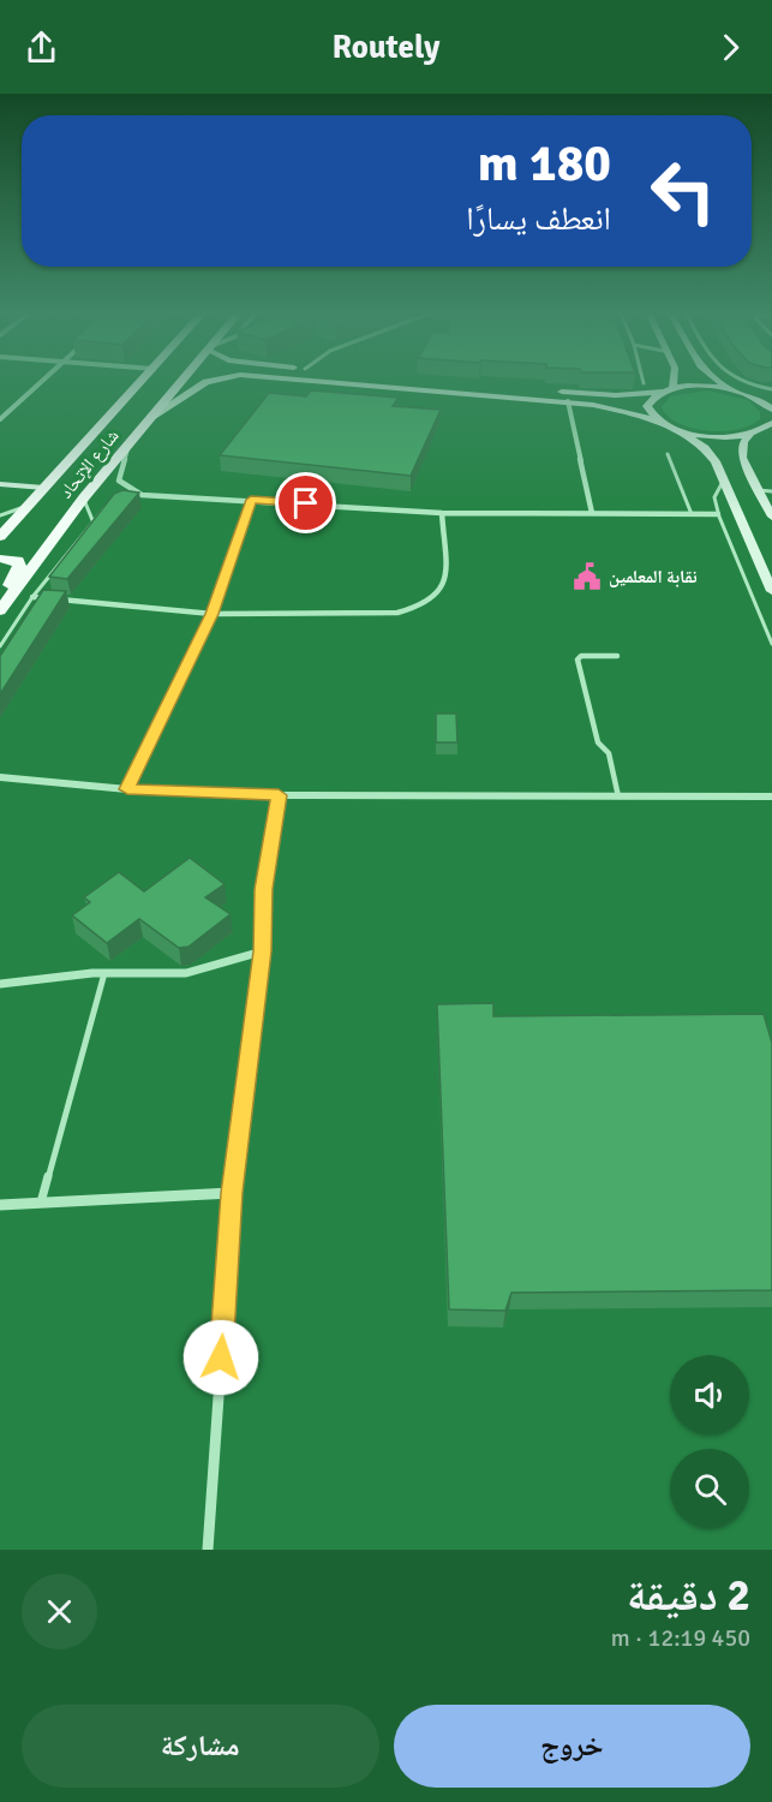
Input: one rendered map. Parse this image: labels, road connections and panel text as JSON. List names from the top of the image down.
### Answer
{
  "streets": {
    "main road": ["شارع الإتحاد"]
  },
  "places": {
    "public building": ["نقابة المعلمين"]
  },
  "page": {
    "header": "Routely",
    "turn": ["180 m", "انعطف يسارًا"],
    "heading": ["2 دقيقة", "450 m · 12:19"],
    "buttons": ["خروج", "مشاركة"]
  }
}
